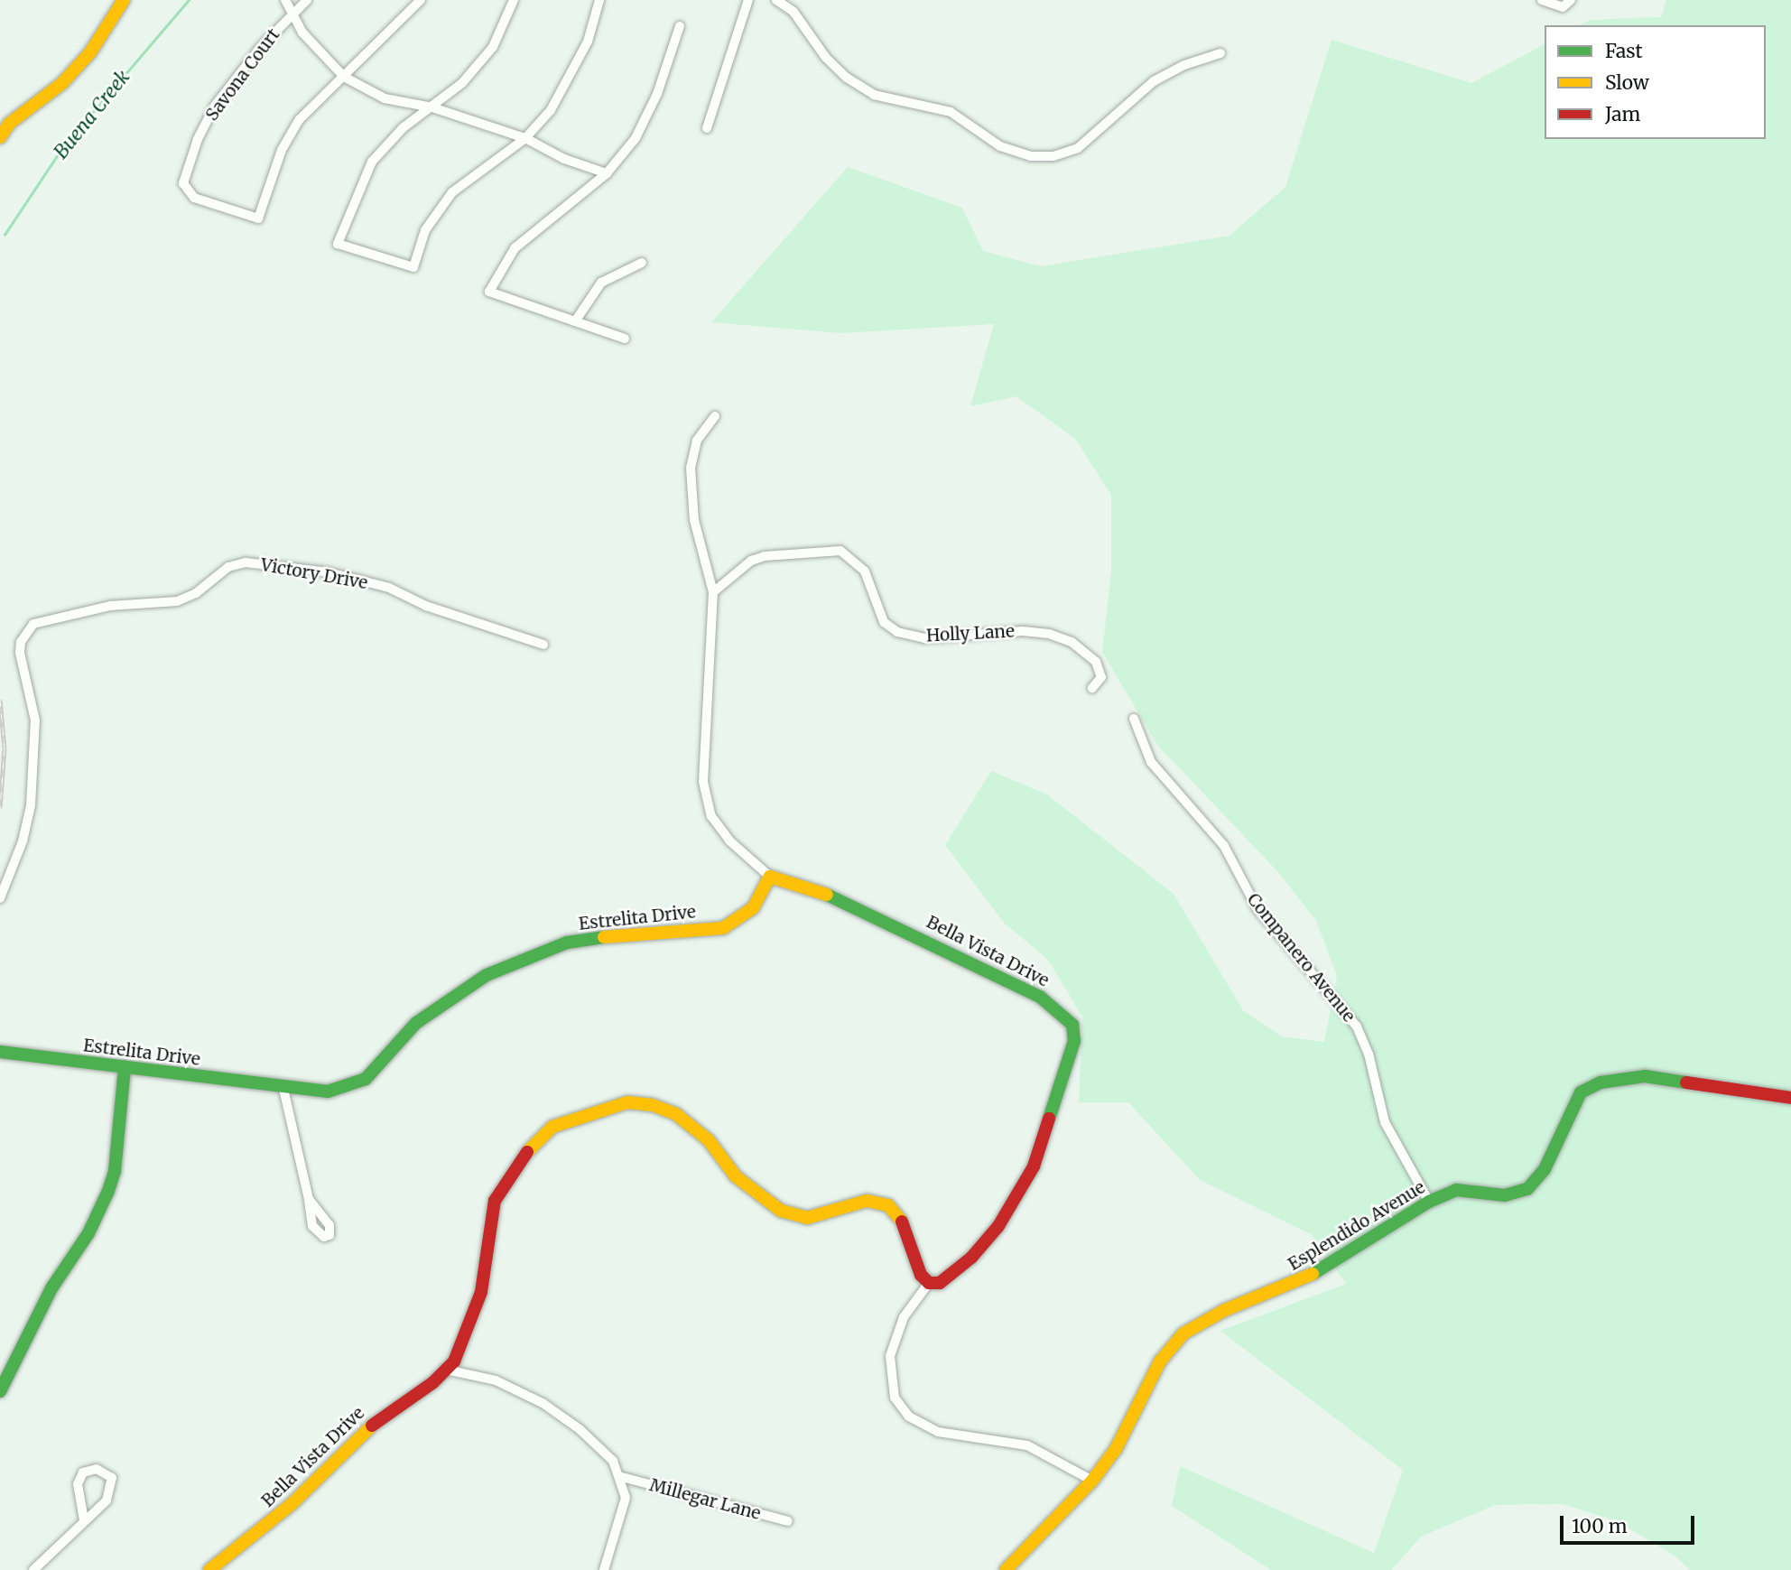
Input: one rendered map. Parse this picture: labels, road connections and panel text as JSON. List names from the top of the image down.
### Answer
{
  "streets": {
    "street": [
      "Savona Court",
      "Victory Drive",
      "Holly Lane",
      "Estrelita Drive",
      "Bella Vista Drive",
      "Companero Avenue",
      "Esplendido Avenue",
      "Millegar Lane"
    ]
  },
  "crossings": [
    ["Estrelita Drive", "Bella Vista Drive"],
    ["Companero Avenue", "Esplendido Avenue"]
  ],
  "water": ["Buena Creek"],
  "legend": ["Fast", "Slow", "Jam"],
  "scale_bar": "100 m"
}
